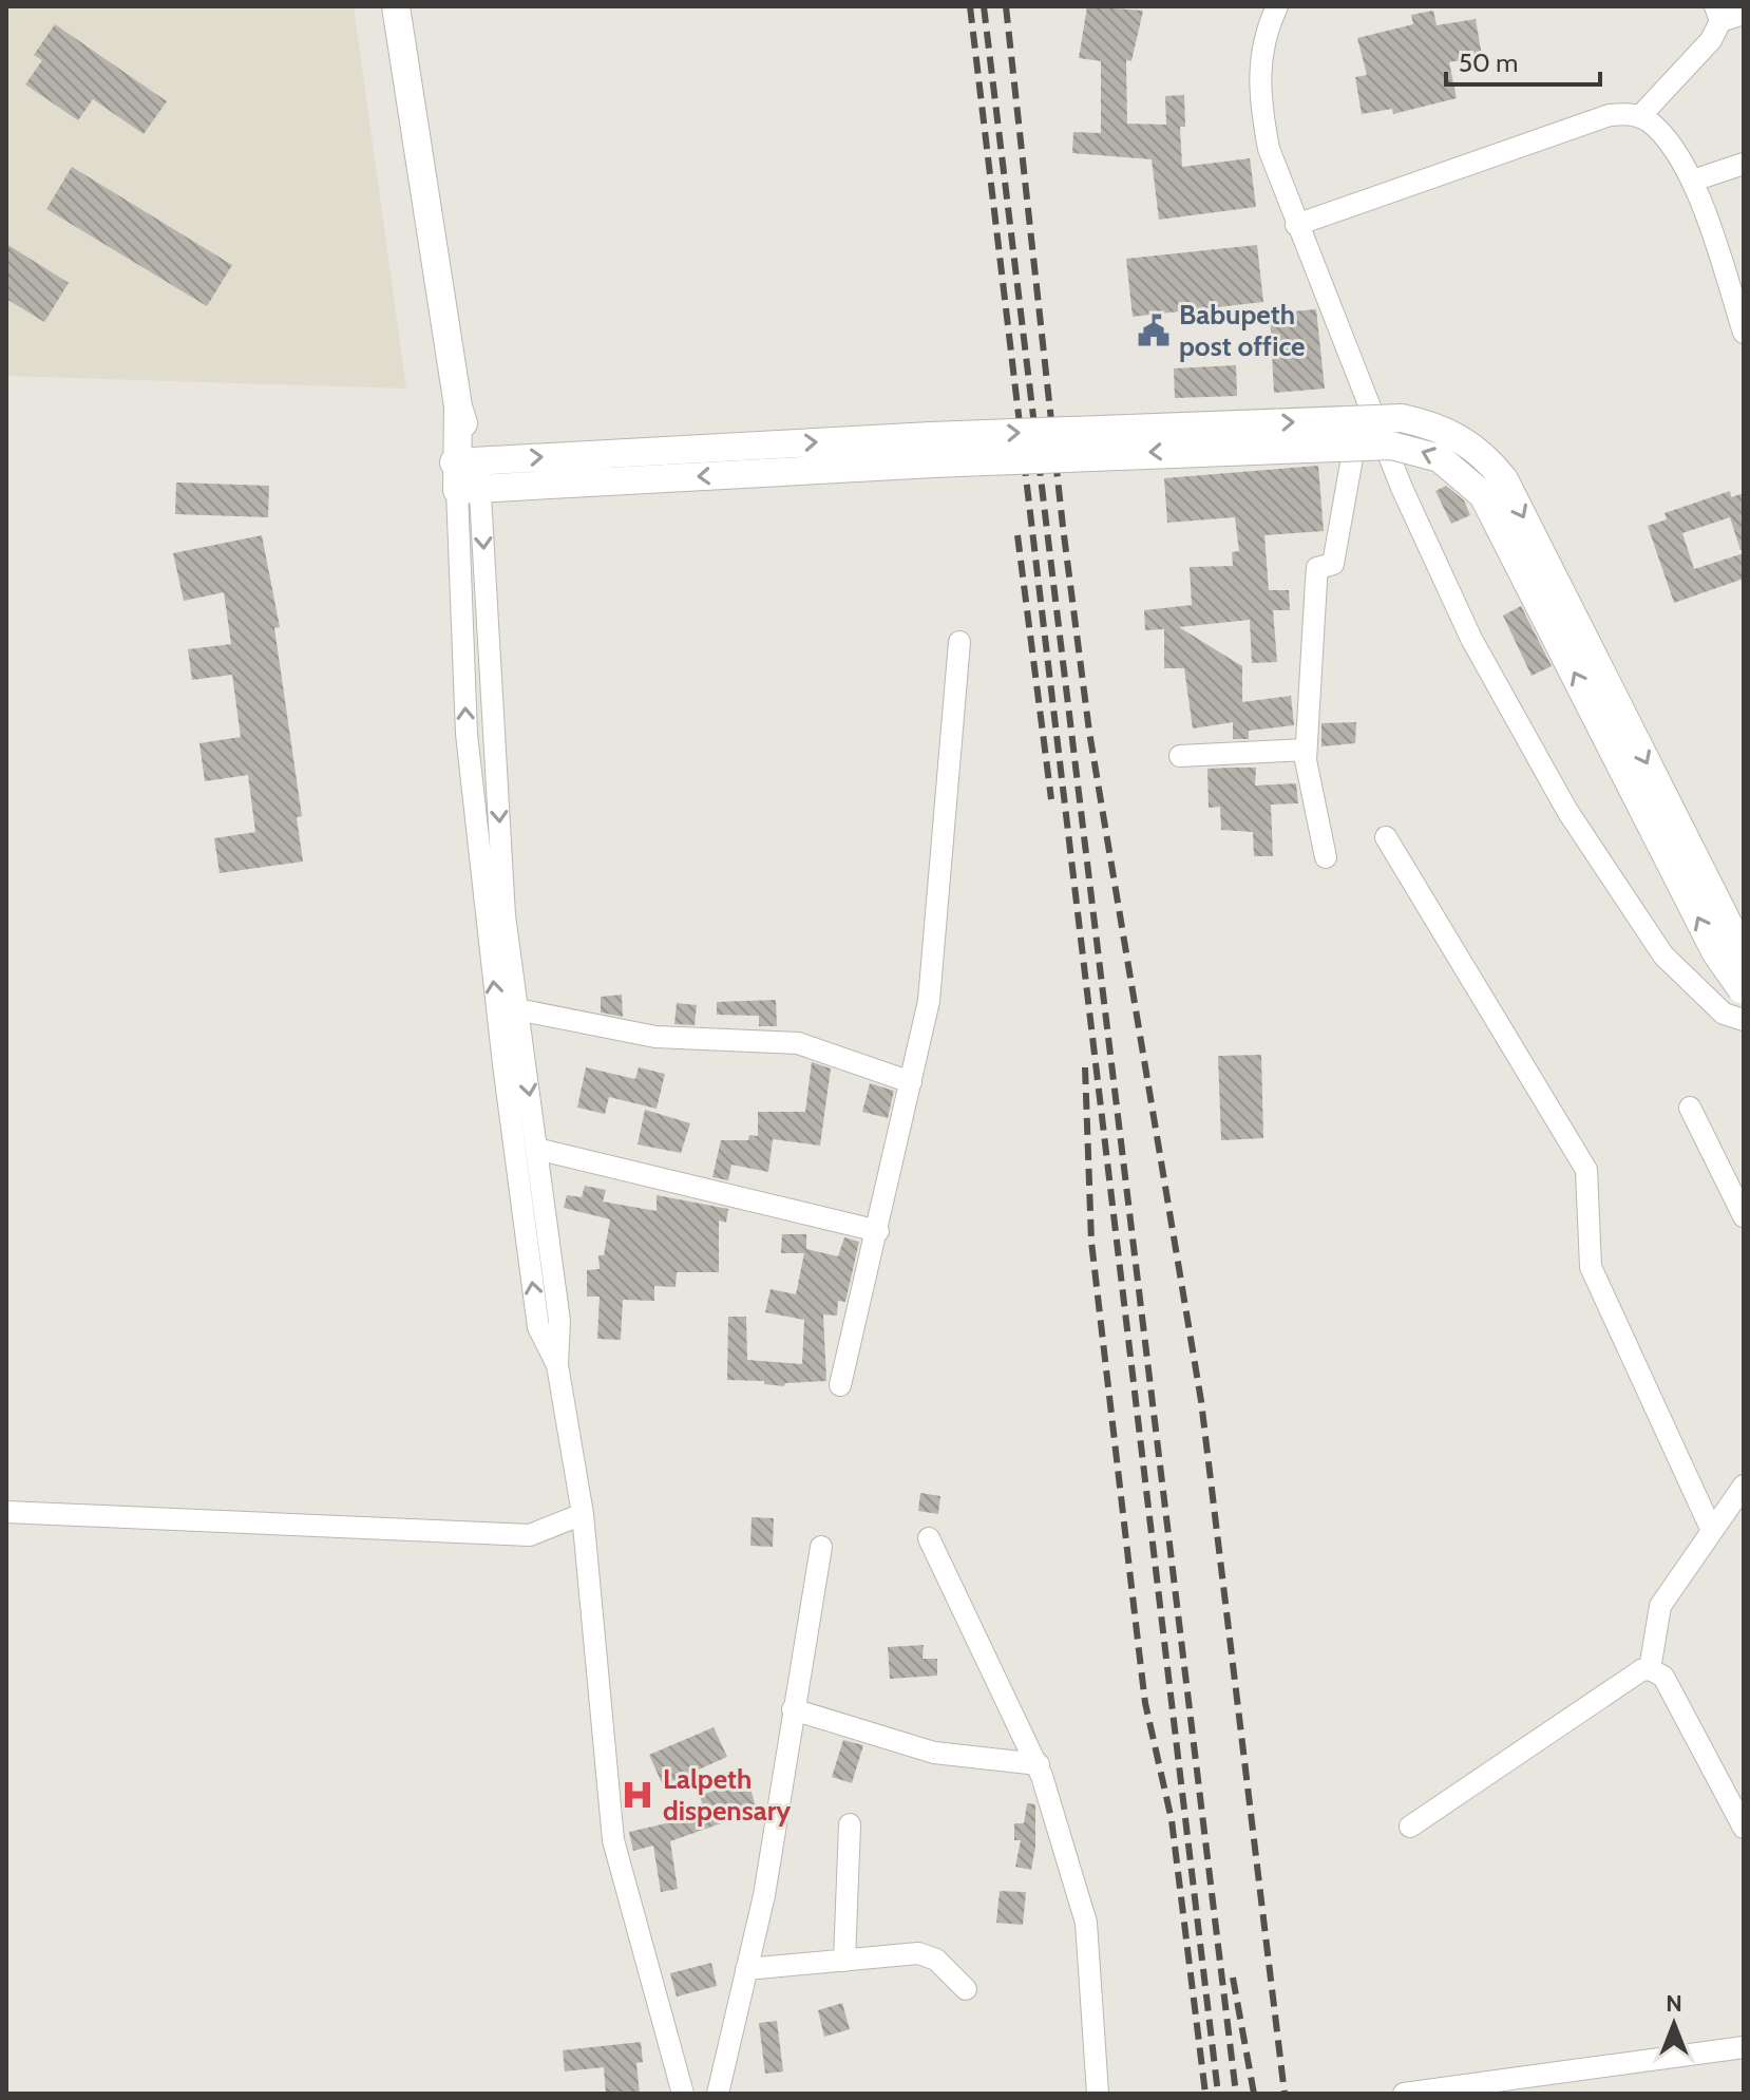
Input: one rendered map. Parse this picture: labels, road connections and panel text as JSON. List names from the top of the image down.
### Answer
{
  "places": {
    "public building": ["Babupeth post office"],
    "hospital": ["Lalpeth dispensary"]
  },
  "scale_bar": "50 m",
  "north": "top"
}
